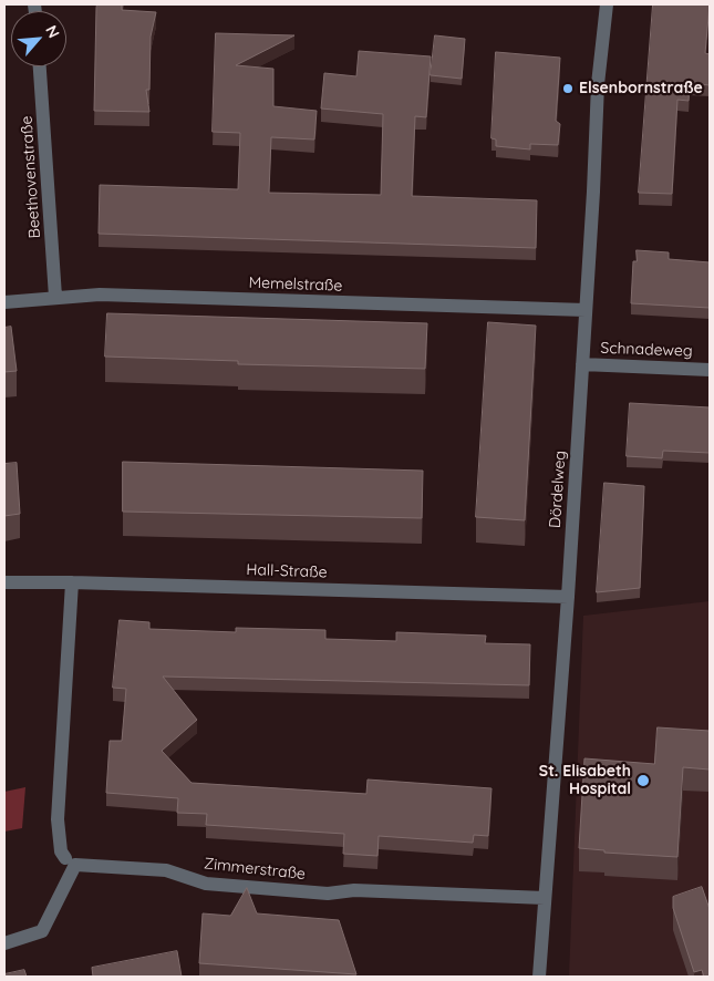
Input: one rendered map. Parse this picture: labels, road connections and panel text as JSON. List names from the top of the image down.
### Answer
{
  "streets": {
    "street": [
      "Beethovenstraße",
      "Memelstraße",
      "Schnadeweg",
      "Dördelweg",
      "Hall-Straße",
      "Zimmerstraße"
    ]
  },
  "crossings": [
    ["Beethovenstraße", "Memelstraße"],
    ["Memelstraße", "Dördelweg"],
    ["Schnadeweg", "Dördelweg"],
    ["Dördelweg", "Hall-Straße"],
    ["Dördelweg", "Zimmerstraße"]
  ],
  "places": ["Elsenbornstraße", "St. Elisabeth Hospital"],
  "north": "top right"
}
